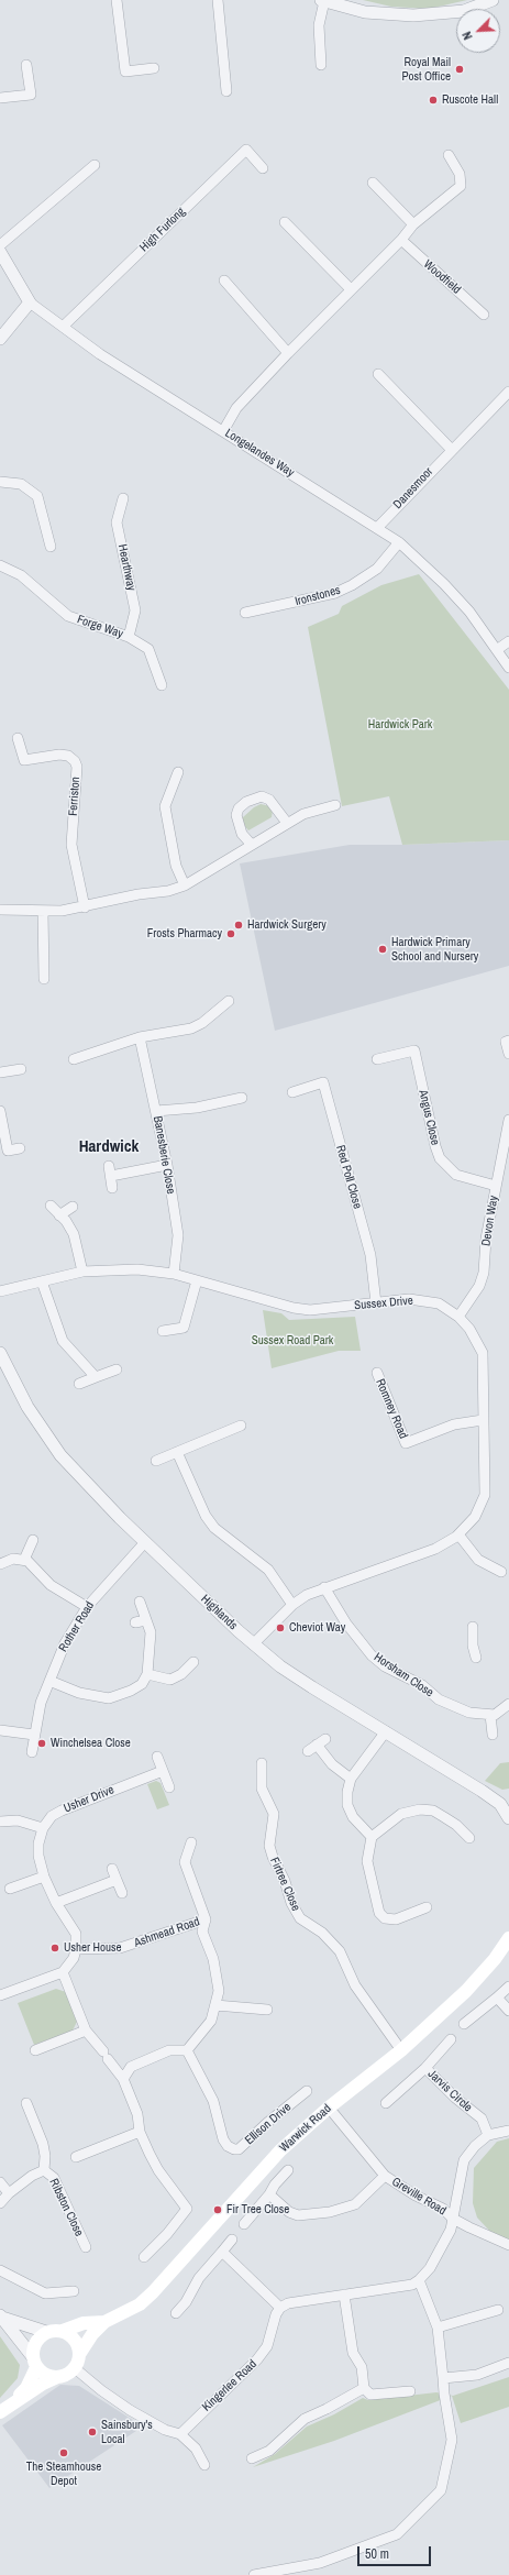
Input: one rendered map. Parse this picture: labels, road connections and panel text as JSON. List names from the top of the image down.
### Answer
{
  "streets": {
    "main road": ["Warwick Road"],
    "street": [
      "High Furlong",
      "Woodfield",
      "Longelandes Way",
      "Danesmoor",
      "Hearthway",
      "Ironstones",
      "Forge Way",
      "Ferriston",
      "Angus Close",
      "Banesberie Close",
      "Red Poll Close",
      "Devon Way",
      "Sussex Drive",
      "Romney Road",
      "Highlands",
      "Rother Road",
      "Horsham Close",
      "Usher Drive",
      "Firtree Close",
      "Ashmead Road",
      "Jarvis Circle",
      "Ellison Drive",
      "Greville Road",
      "Ribston Close",
      "Kingerlee Road"
    ]
  },
  "crossings": [
    ["High Furlong", "Longelandes Way"],
    ["Longelandes Way", "Danesmoor"],
    ["Longelandes Way", "Ironstones"],
    ["Hearthway", "Forge Way"],
    ["Angus Close", "Devon Way"],
    ["Banesberie Close", "Sussex Drive"],
    ["Red Poll Close", "Sussex Drive"],
    ["Devon Way", "Sussex Drive"],
    ["Sussex Drive", "Romney Road"],
    ["Sussex Drive", "Highlands"],
    ["Sussex Drive", "Horsham Close"],
    ["Highlands", "Rother Road"],
    ["Firtree Close", "Warwick Road"],
    ["Ashmead Road", "Ellison Drive"],
    ["Warwick Road", "Greville Road"]
  ],
  "districts": ["Hardwick"],
  "parks": ["Hardwick Park", "Sussex Road Park"],
  "places": [
    "Royal Mail Post Office",
    "Ruscote Hall",
    "Hardwick Surgery",
    "Frosts Pharmacy",
    "Hardwick Primary School and Nursery",
    "Cheviot Way",
    "Winchelsea Close",
    "Usher House",
    "Fir Tree Close",
    "Sainsbury's Local",
    "The Steamhouse Depot"
  ],
  "scale_bar": "50 m",
  "north": "bottom left"
}
